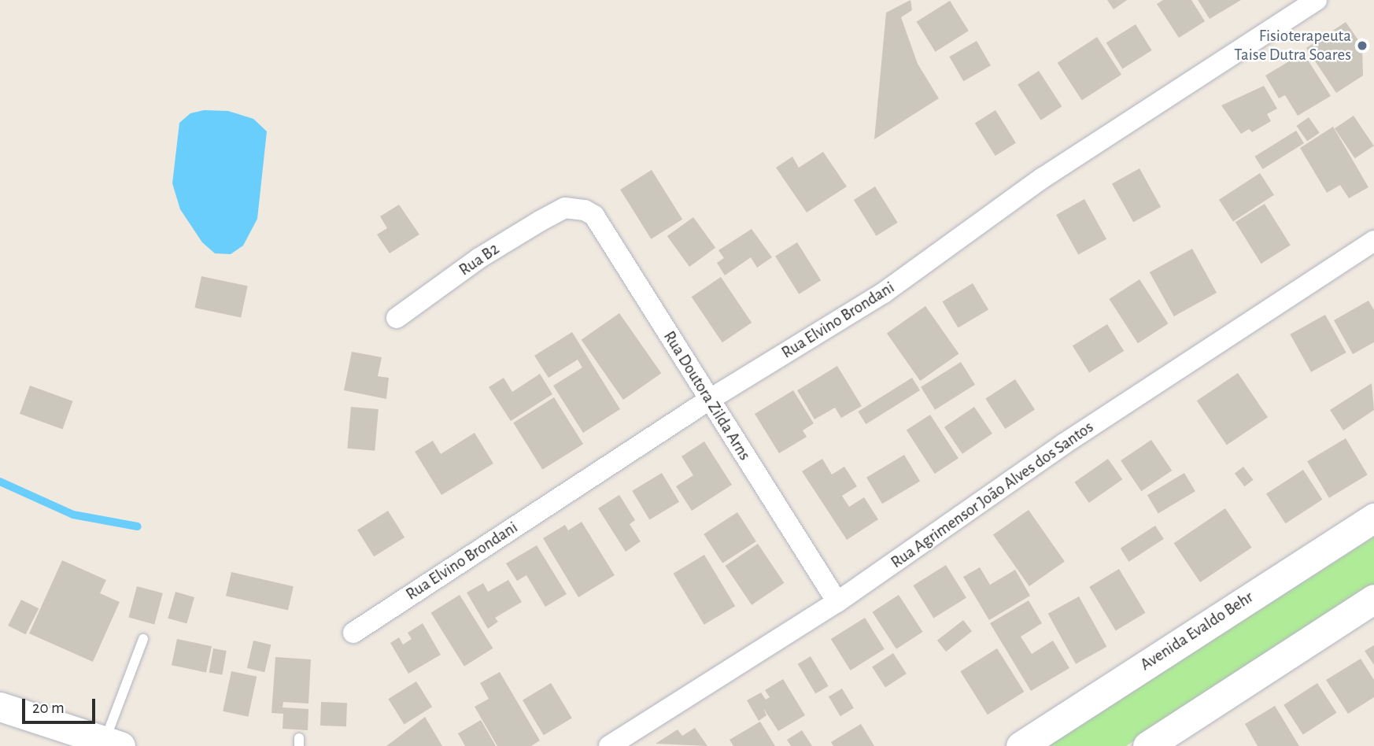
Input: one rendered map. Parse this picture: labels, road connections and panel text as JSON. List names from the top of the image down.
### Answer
{
  "streets": {
    "street": [
      "Rua B2",
      "Rua Elvino Brondani",
      "Rua Doutora Zilda Arns",
      "Rua Agrimensor João Alves dos Santos",
      "Avenida Evaldo Behr"
    ]
  },
  "crossings": [
    ["Rua B2", "Rua Doutora Zilda Arns"],
    ["Rua Elvino Brondani", "Rua Doutora Zilda Arns"],
    ["Rua Doutora Zilda Arns", "Rua Agrimensor João Alves dos Santos"]
  ],
  "places": ["Fisioterapeuta Taise Dutra Soares"],
  "scale_bar": "20 m"
}
